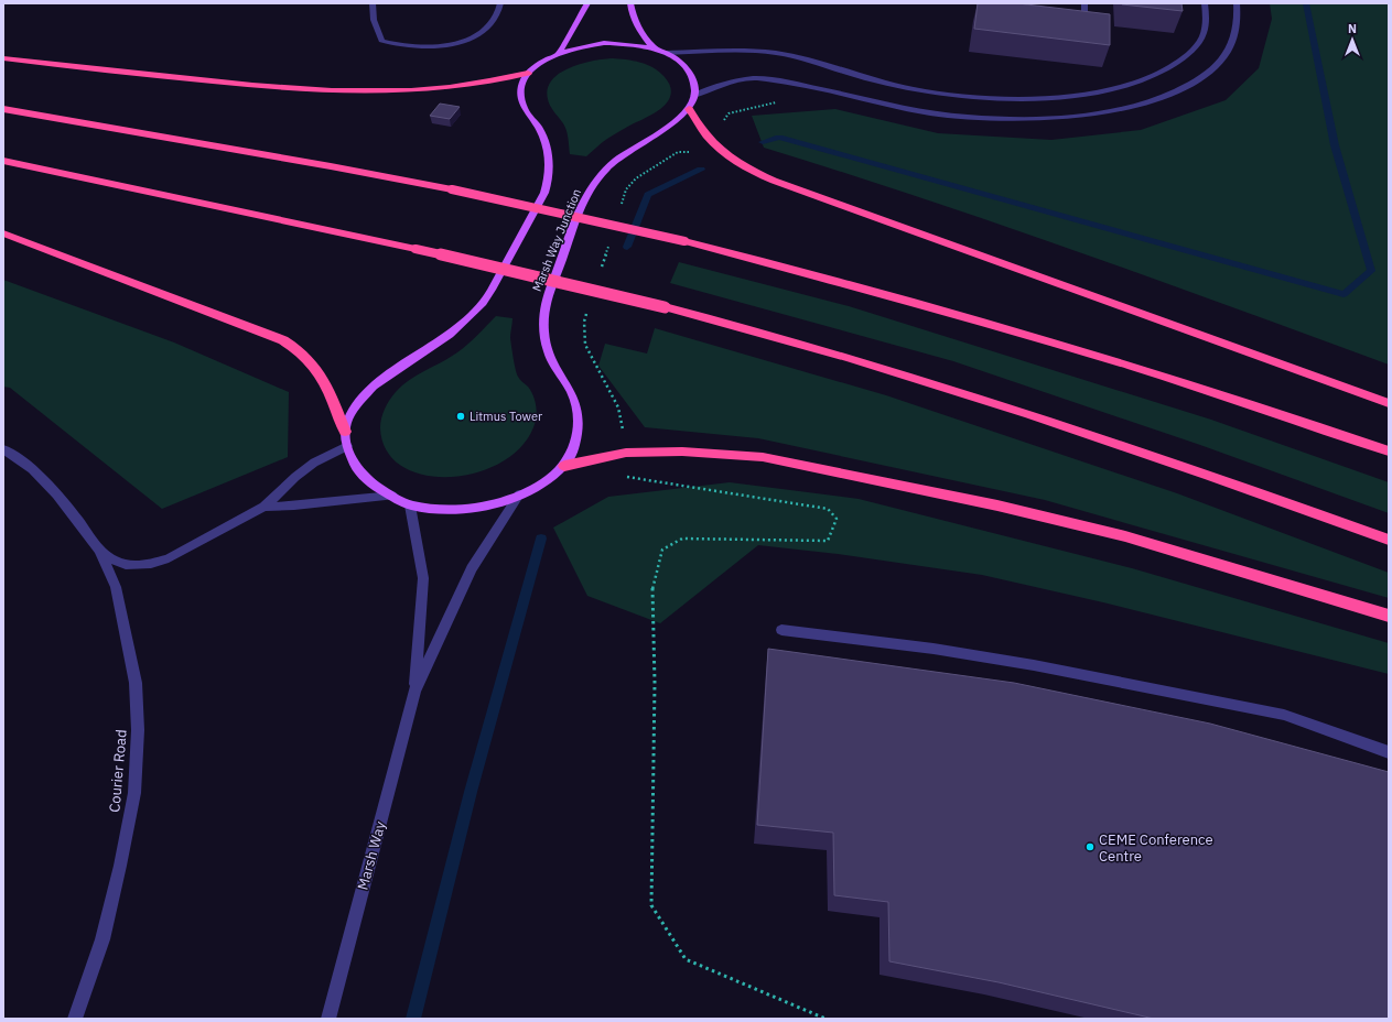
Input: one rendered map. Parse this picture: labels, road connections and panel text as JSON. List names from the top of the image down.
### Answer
{
  "streets": {
    "main road": ["Marsh Way Junction"],
    "street": ["Courier Road", "Marsh Way"]
  },
  "crossings": [
    ["Marsh Way Junction", "Marsh Way"]
  ],
  "places": ["Litmus Tower", "CEME Conference Centre"],
  "north": "top"
}
